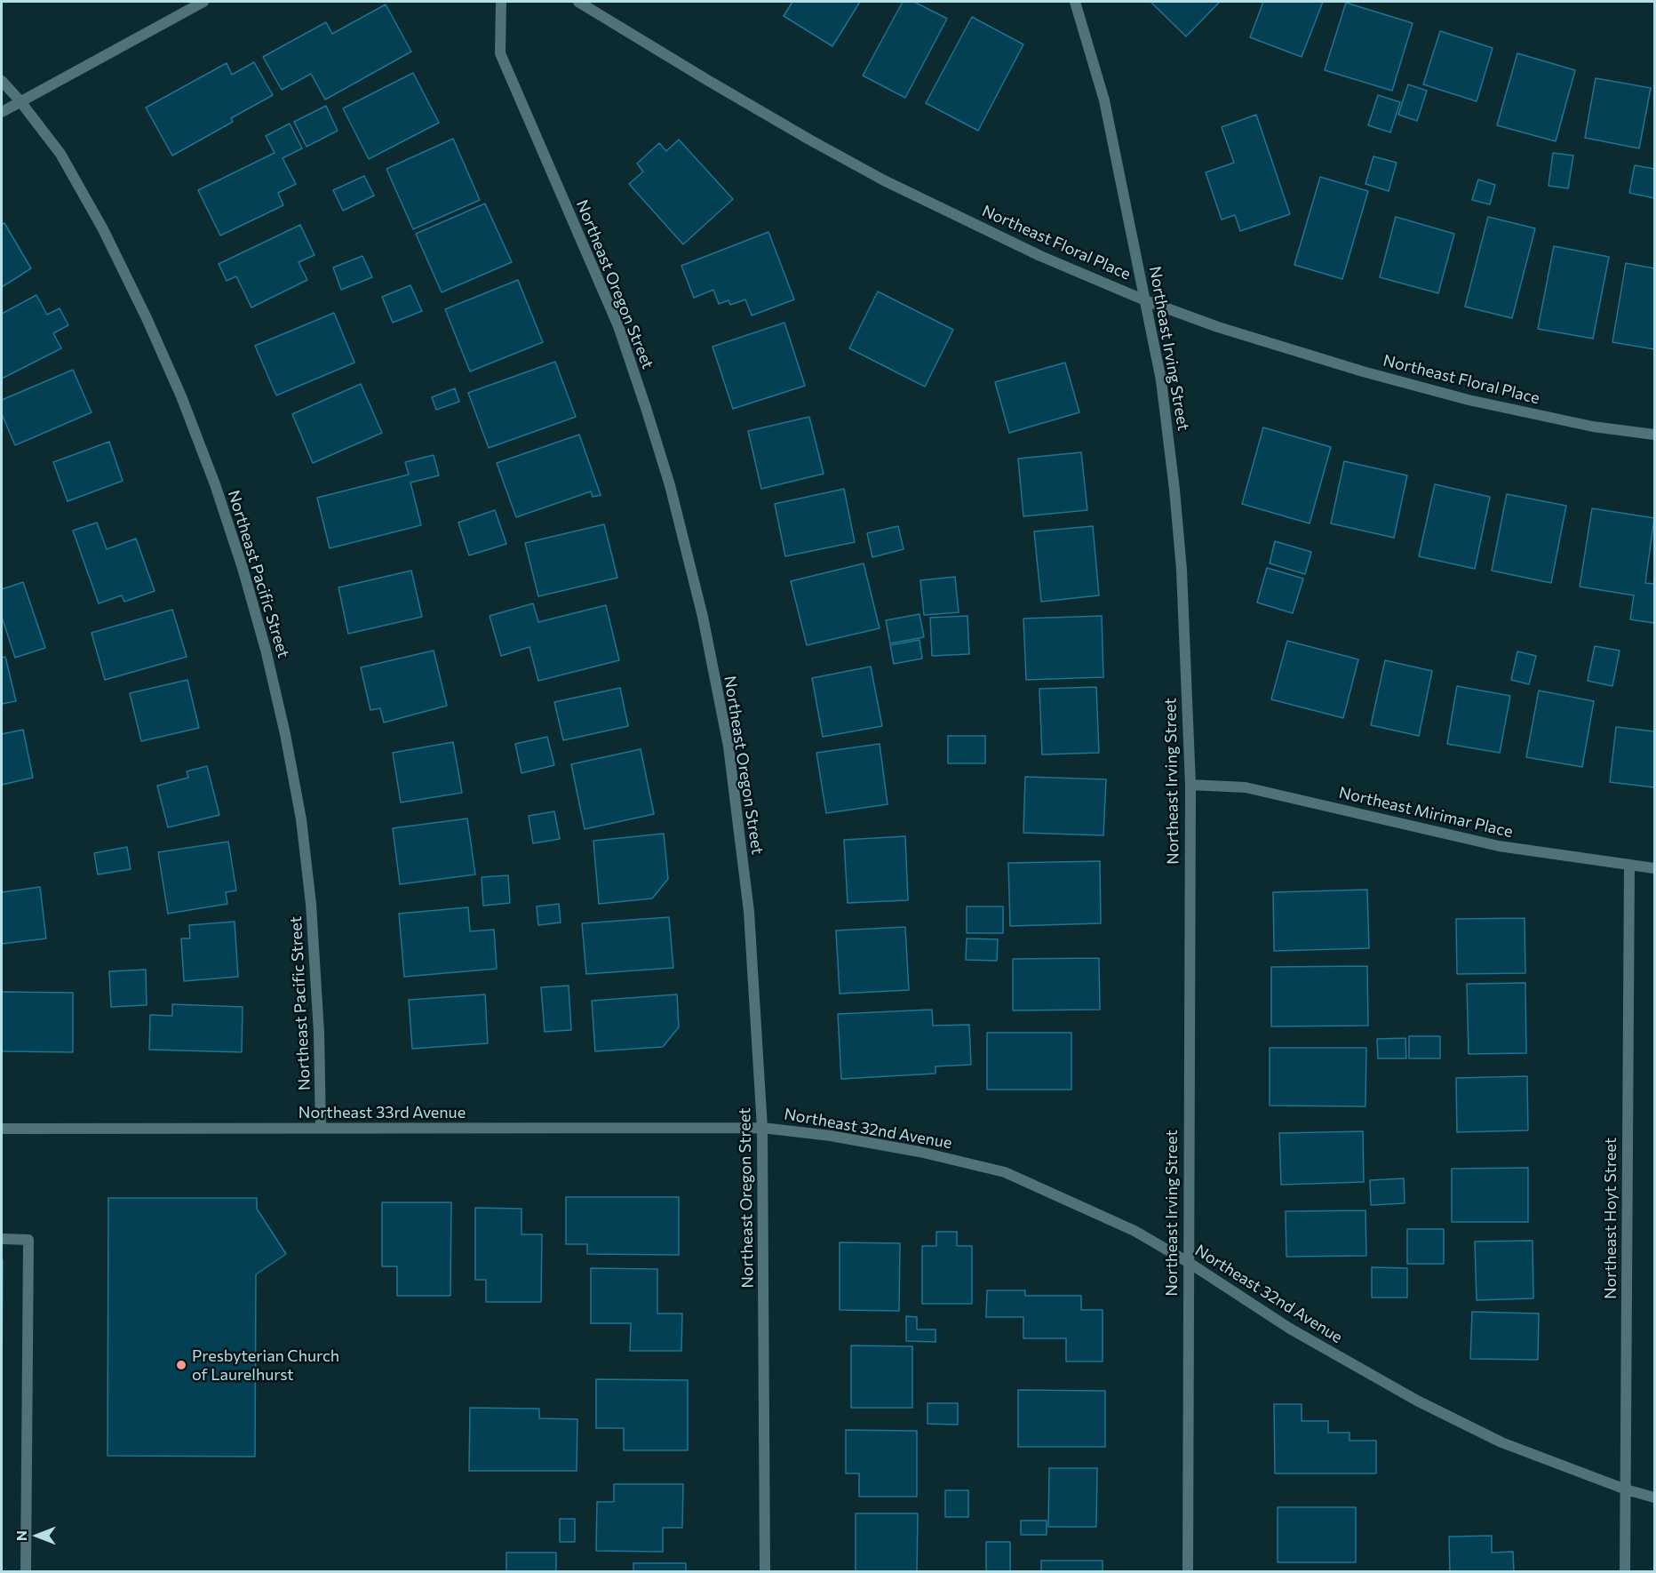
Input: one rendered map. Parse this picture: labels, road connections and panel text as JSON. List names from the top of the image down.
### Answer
{
  "streets": {
    "street": [
      "Northeast Floral Place",
      "Northeast Oregon Street",
      "Northeast Irving Street",
      "Northeast Pacific Street",
      "Northeast Mirimar Place",
      "Northeast 33rd Avenue",
      "Northeast 32nd Avenue",
      "Northeast Hoyt Street"
    ]
  },
  "crossings": [
    ["Northeast Floral Place", "Northeast Irving Street"],
    ["Northeast Oregon Street", "Northeast 33rd Avenue"],
    ["Northeast Oregon Street", "Northeast 32nd Avenue"],
    ["Northeast Irving Street", "Northeast Mirimar Place"],
    ["Northeast Irving Street", "Northeast 32nd Avenue"],
    ["Northeast Pacific Street", "Northeast 33rd Avenue"],
    ["Northeast Mirimar Place", "Northeast Hoyt Street"],
    ["Northeast 33rd Avenue", "Northeast 32nd Avenue"],
    ["Northeast 32nd Avenue", "Northeast Hoyt Street"]
  ],
  "places": ["Presbyterian Church of Laurelhurst"],
  "north": "left"
}
